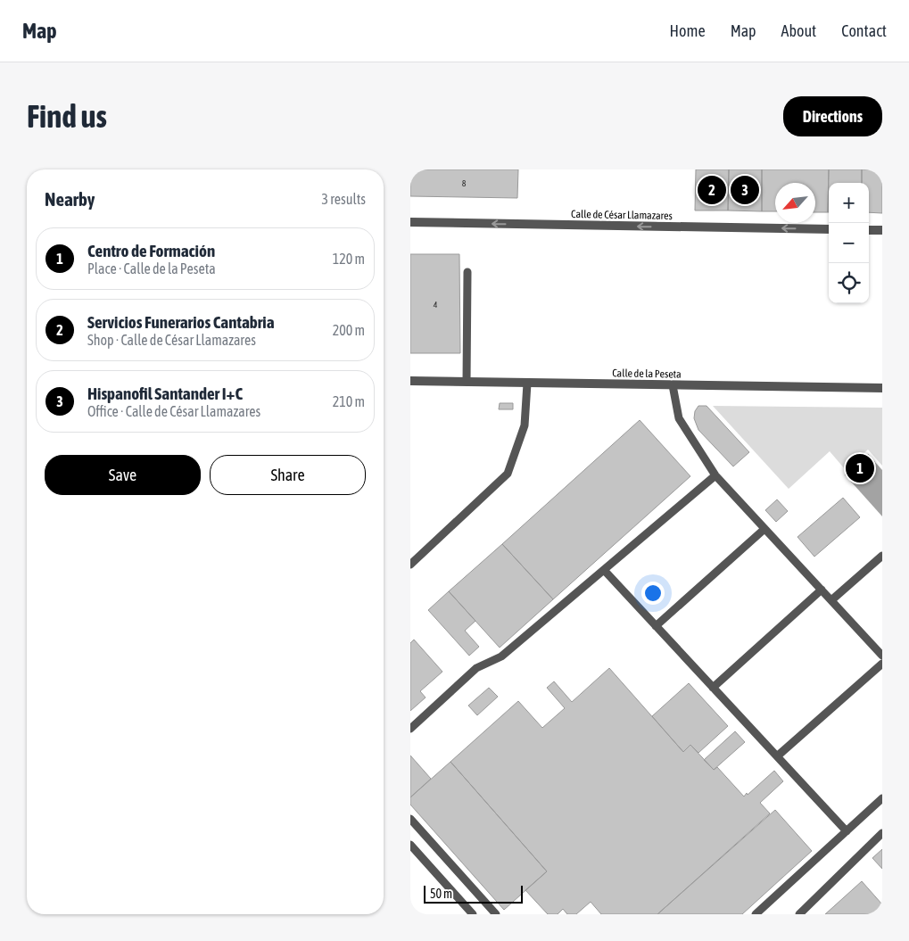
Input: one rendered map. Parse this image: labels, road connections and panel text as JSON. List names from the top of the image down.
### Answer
{
  "streets": {
    "street": ["Calle de César Llamazares", "Calle de la Peseta"]
  },
  "one_way": ["Calle de César Llamazares"],
  "house_numbers": ["8", "4"],
  "scale_bar": "50 m",
  "north": "bottom left",
  "page": {
    "header": "Map",
    "nav": [
      "Home",
      "Map",
      "About",
      "Contact"
    ],
    "buttons": [
      "Directions",
      ["Save", "Share"]
    ],
    "title": "Find us",
    "heading": ["Nearby", "3 results"],
    "pins": ["2", "3", "1"],
    "map_buttons": ["+", "−"],
    "list": [
      {
        "mark": "1",
        "name": "Centro de Formación",
        "note": "Place · Calle de la Peseta",
        "value": "120 m"
      },
      {
        "mark": "2",
        "name": "Servicios Funerarios Cantabria",
        "note": "Shop · Calle de César Llamazares",
        "value": "200 m"
      },
      {
        "mark": "3",
        "name": "Hispanofil Santander I+C",
        "note": "Office · Calle de César Llamazares",
        "value": "210 m"
      }
    ],
    "scale": "50 m"
  }
}
